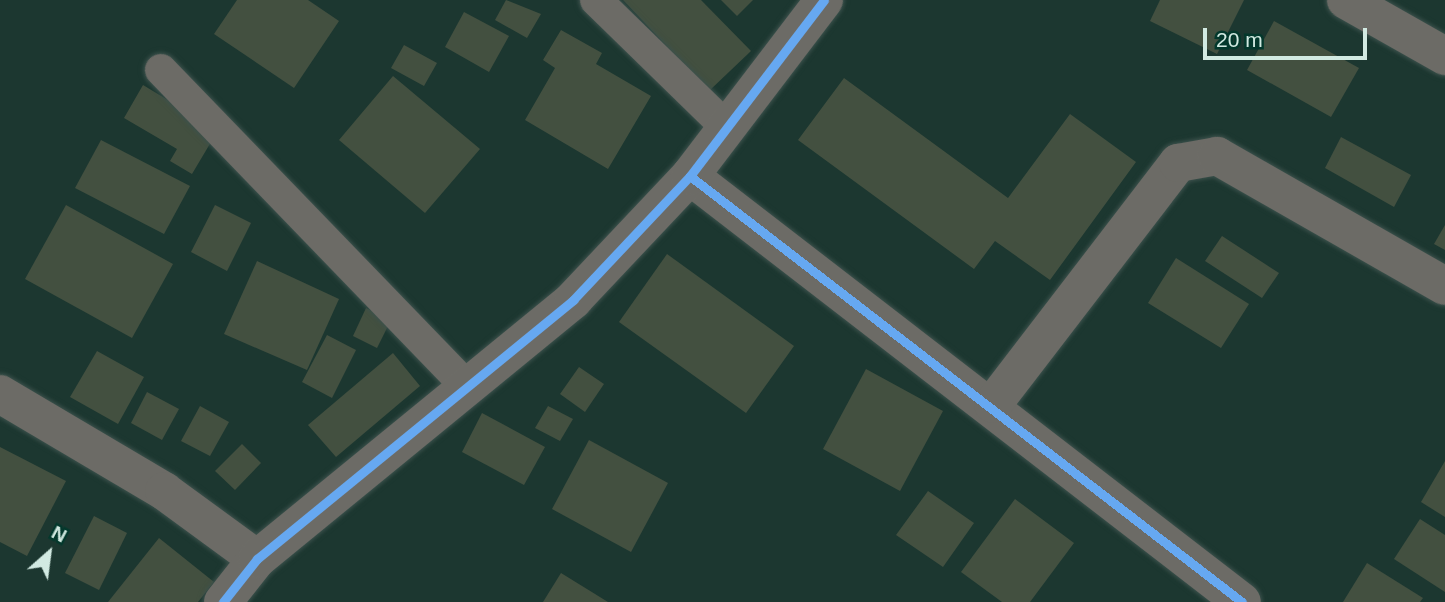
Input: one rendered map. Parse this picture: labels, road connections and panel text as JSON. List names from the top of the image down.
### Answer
{
  "scale_bar": "20 m",
  "north": "top right"
}
